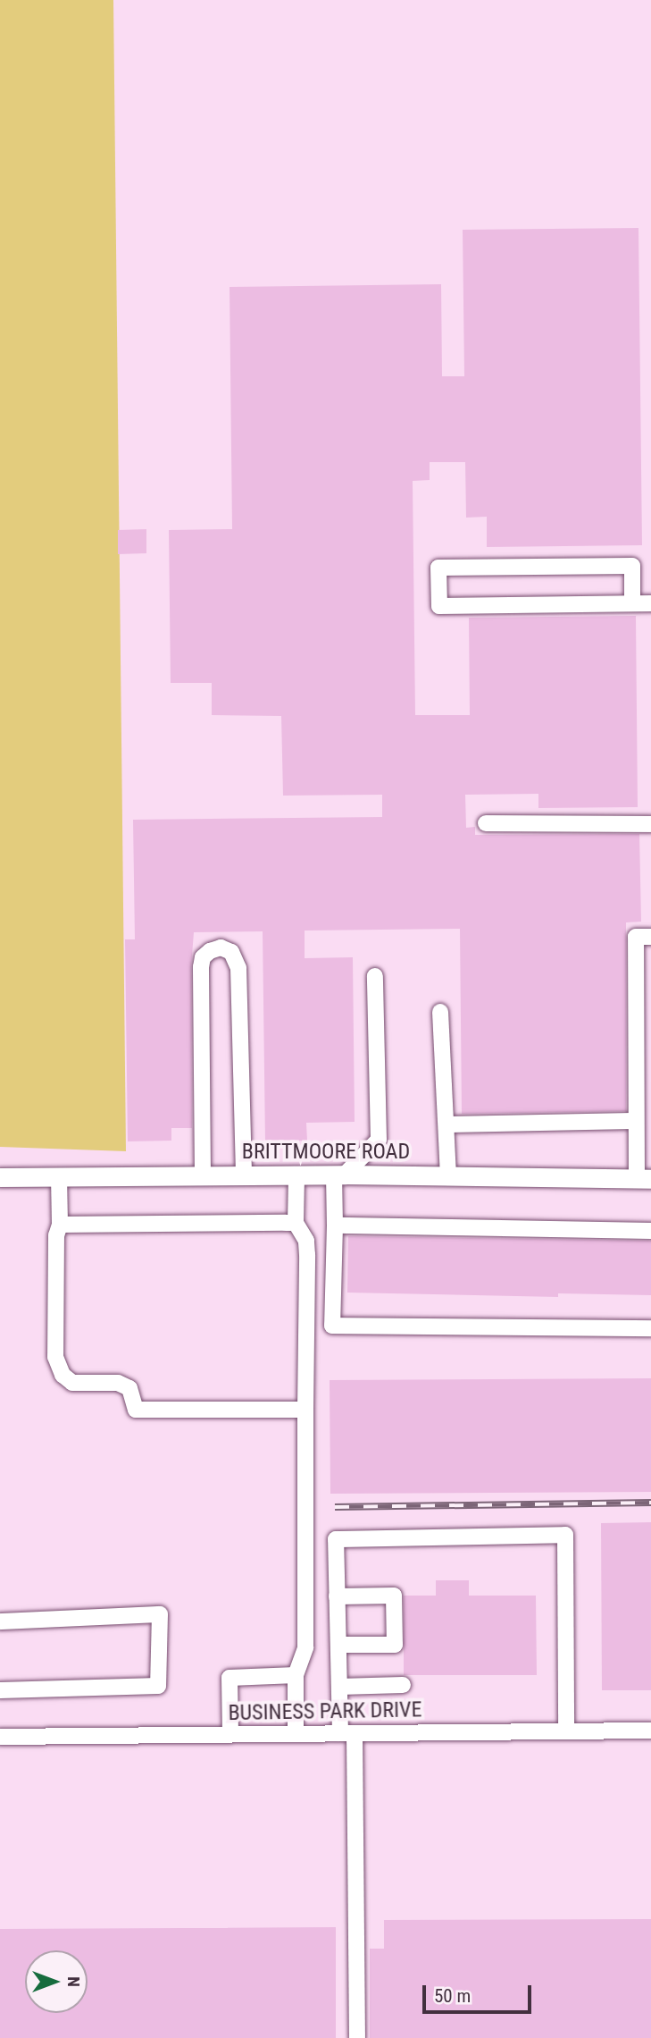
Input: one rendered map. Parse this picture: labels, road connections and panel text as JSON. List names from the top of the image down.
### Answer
{
  "streets": {
    "main road": ["BRITTMOORE ROAD"],
    "street": ["BUSINESS PARK DRIVE"]
  },
  "scale_bar": "50 m",
  "north": "right"
}
